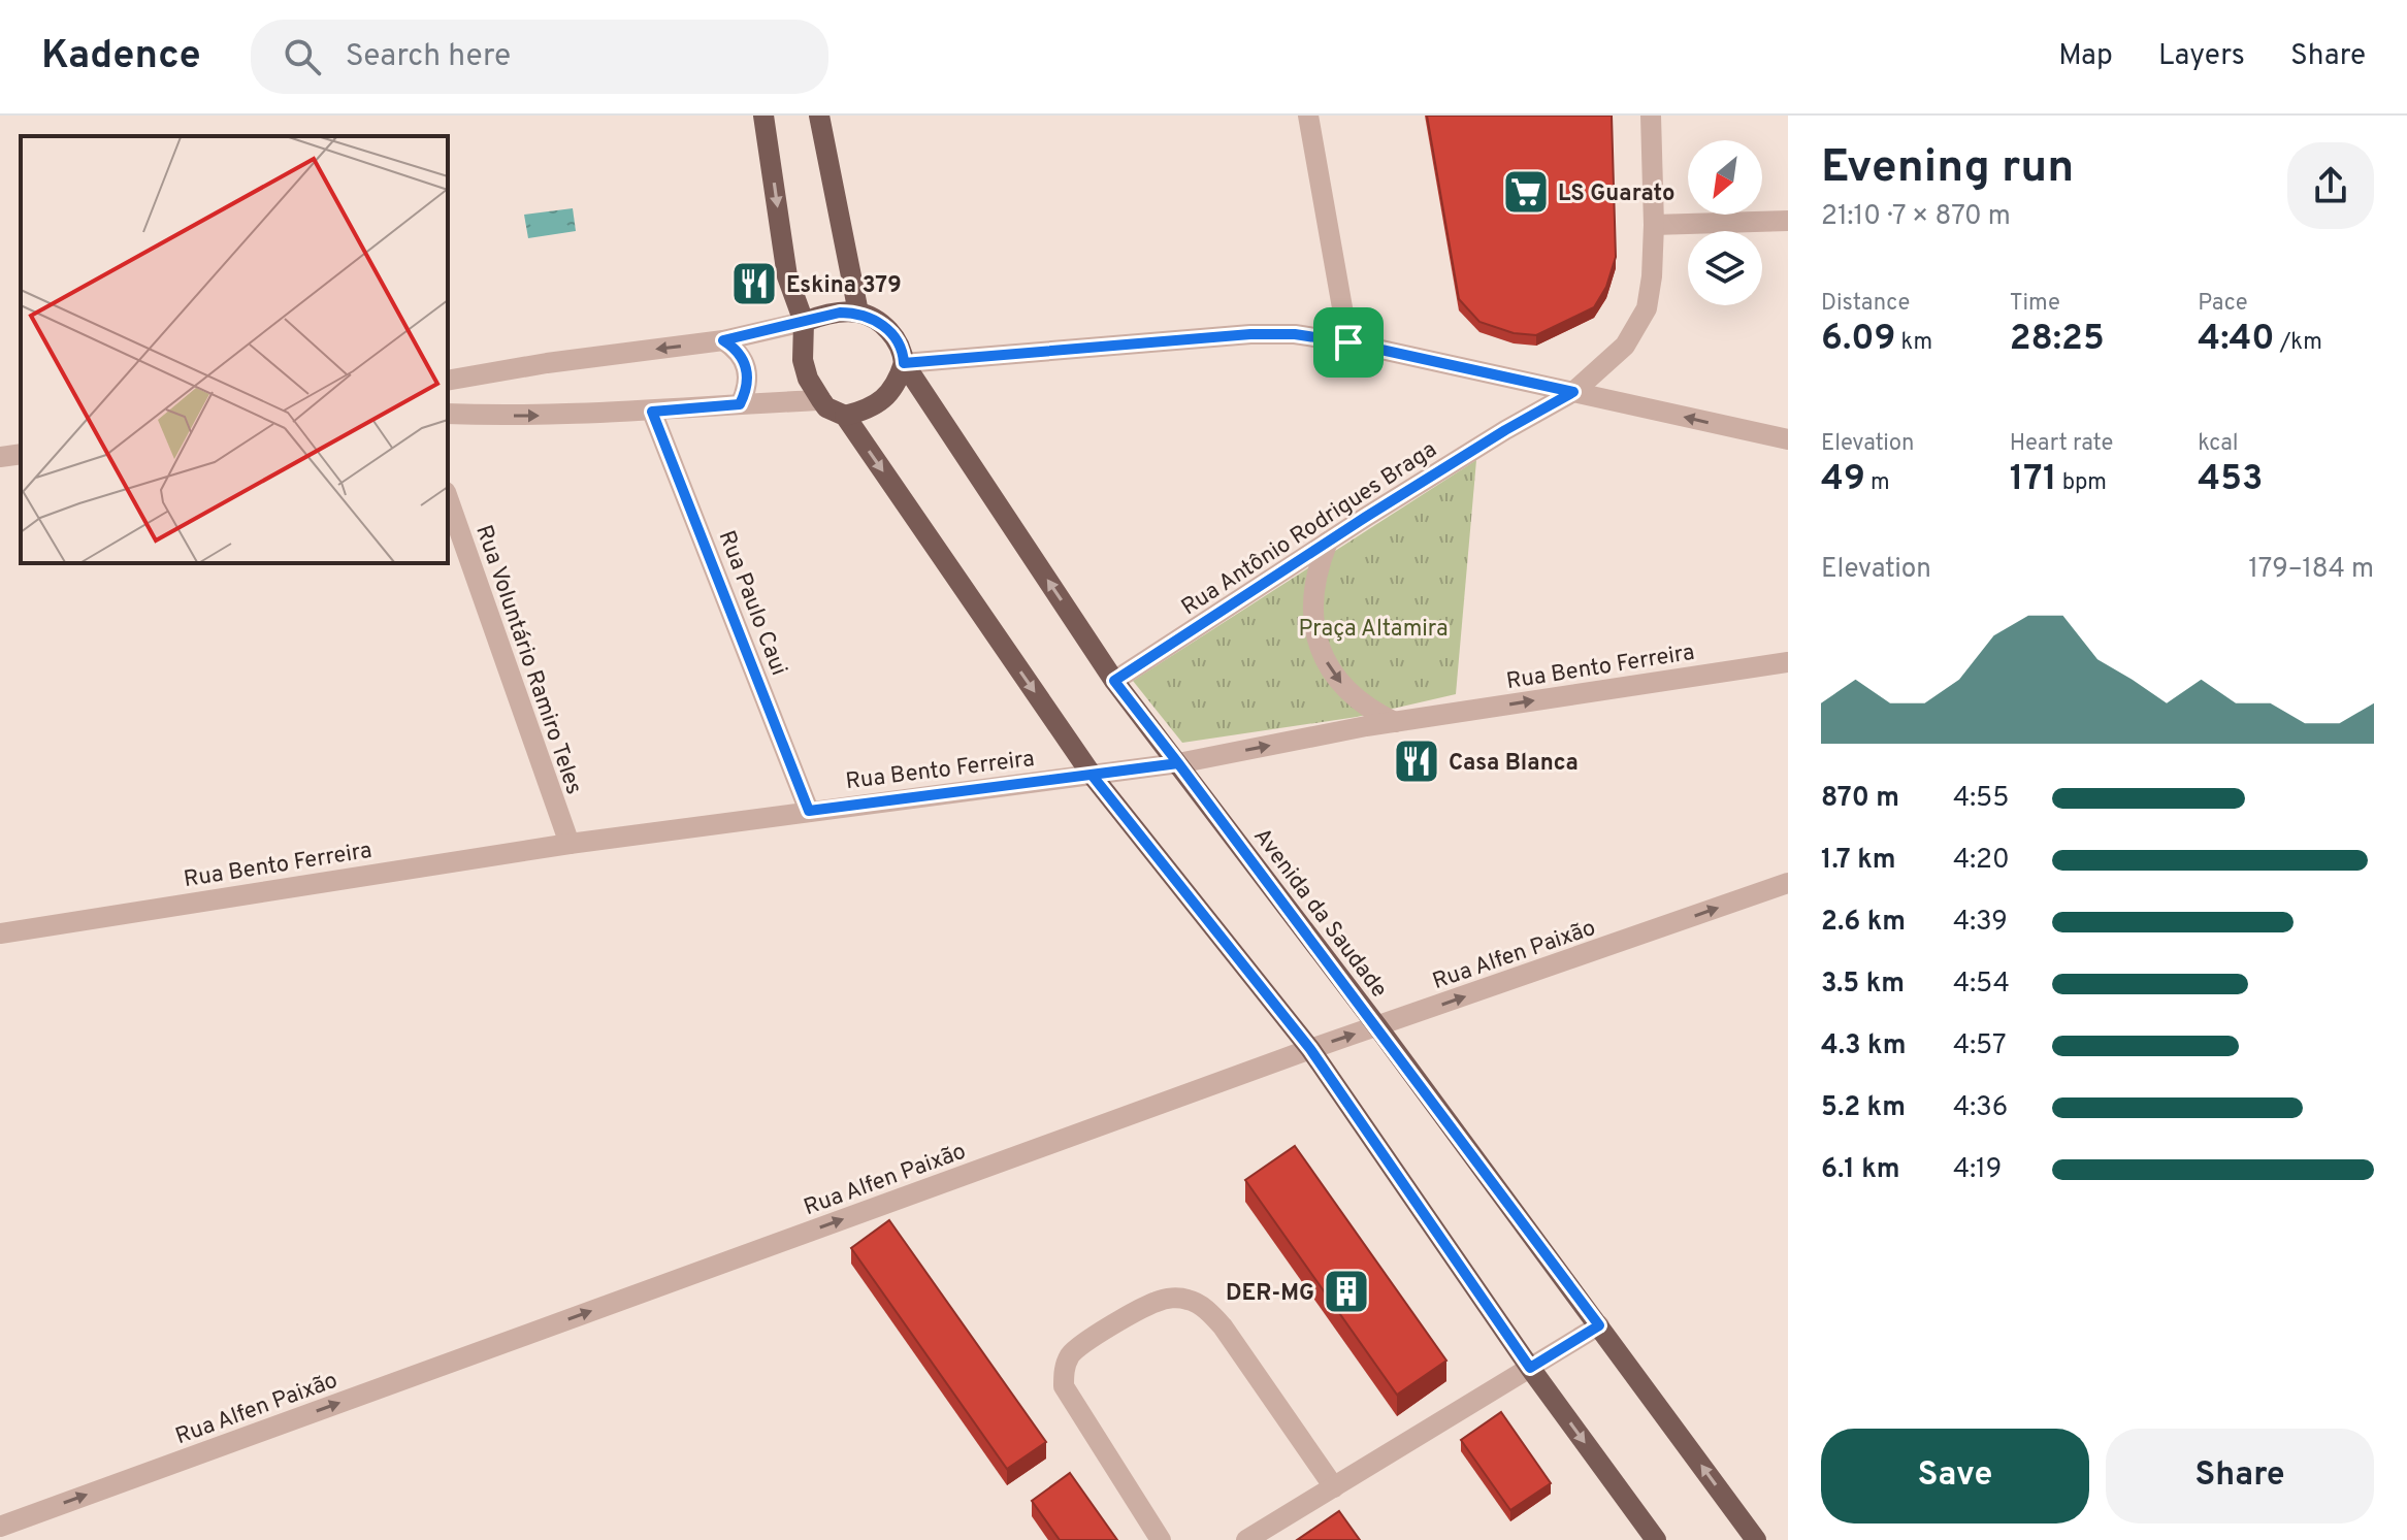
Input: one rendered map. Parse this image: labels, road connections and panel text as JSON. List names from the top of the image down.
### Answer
{
  "streets": {
    "main road": ["Avenida da Saudade"],
    "street": [
      "Rua Antônio Rodrigues Braga",
      "Rua Paulo Caui",
      "Rua Voluntário Ramiro Teles",
      "Rua Bento Ferreira",
      "Rua Alfen Paixão"
    ]
  },
  "crossings": [
    ["Rua Antônio Rodrigues Braga", "Avenida da Saudade"],
    ["Rua Paulo Caui", "Rua Bento Ferreira"],
    ["Rua Voluntário Ramiro Teles", "Rua Bento Ferreira"],
    ["Rua Bento Ferreira", "Avenida da Saudade"],
    ["Avenida da Saudade", "Rua Alfen Paixão"]
  ],
  "one_way": ["Rua Alfen Paixão"],
  "parks": ["Praça Altamira"],
  "places": {
    "supermarket": ["LS Guarato"],
    "restaurant": ["Eskina 379", "Casa Blanca"],
    "building": ["DER-MG"]
  },
  "north": "bottom left",
  "page": {
    "header": "Kadence",
    "search": "Search here",
    "nav": ["Map", "Layers", "Share"],
    "heading": ["Evening run", "21:10 · 7 × 870 m"],
    "stats": [
      ["Distance", "6.09 km"],
      ["Time", "28:25"],
      ["Pace", "4:40 /km"],
      ["Elevation", "49 m"],
      ["Heart rate", "171 bpm"],
      ["kcal", "453"]
    ],
    "chart": ["Elevation", "179–184 m"],
    "list": [
      {
        "name": "870 m",
        "note": "4:55"
      },
      {
        "name": "1.7 km",
        "note": "4:20"
      },
      {
        "name": "2.6 km",
        "note": "4:39"
      },
      {
        "name": "3.5 km",
        "note": "4:54"
      },
      {
        "name": "4.3 km",
        "note": "4:57"
      },
      {
        "name": "5.2 km",
        "note": "4:36"
      },
      {
        "name": "6.1 km",
        "note": "4:19"
      }
    ],
    "buttons": ["Save", "Share"]
  }
}
